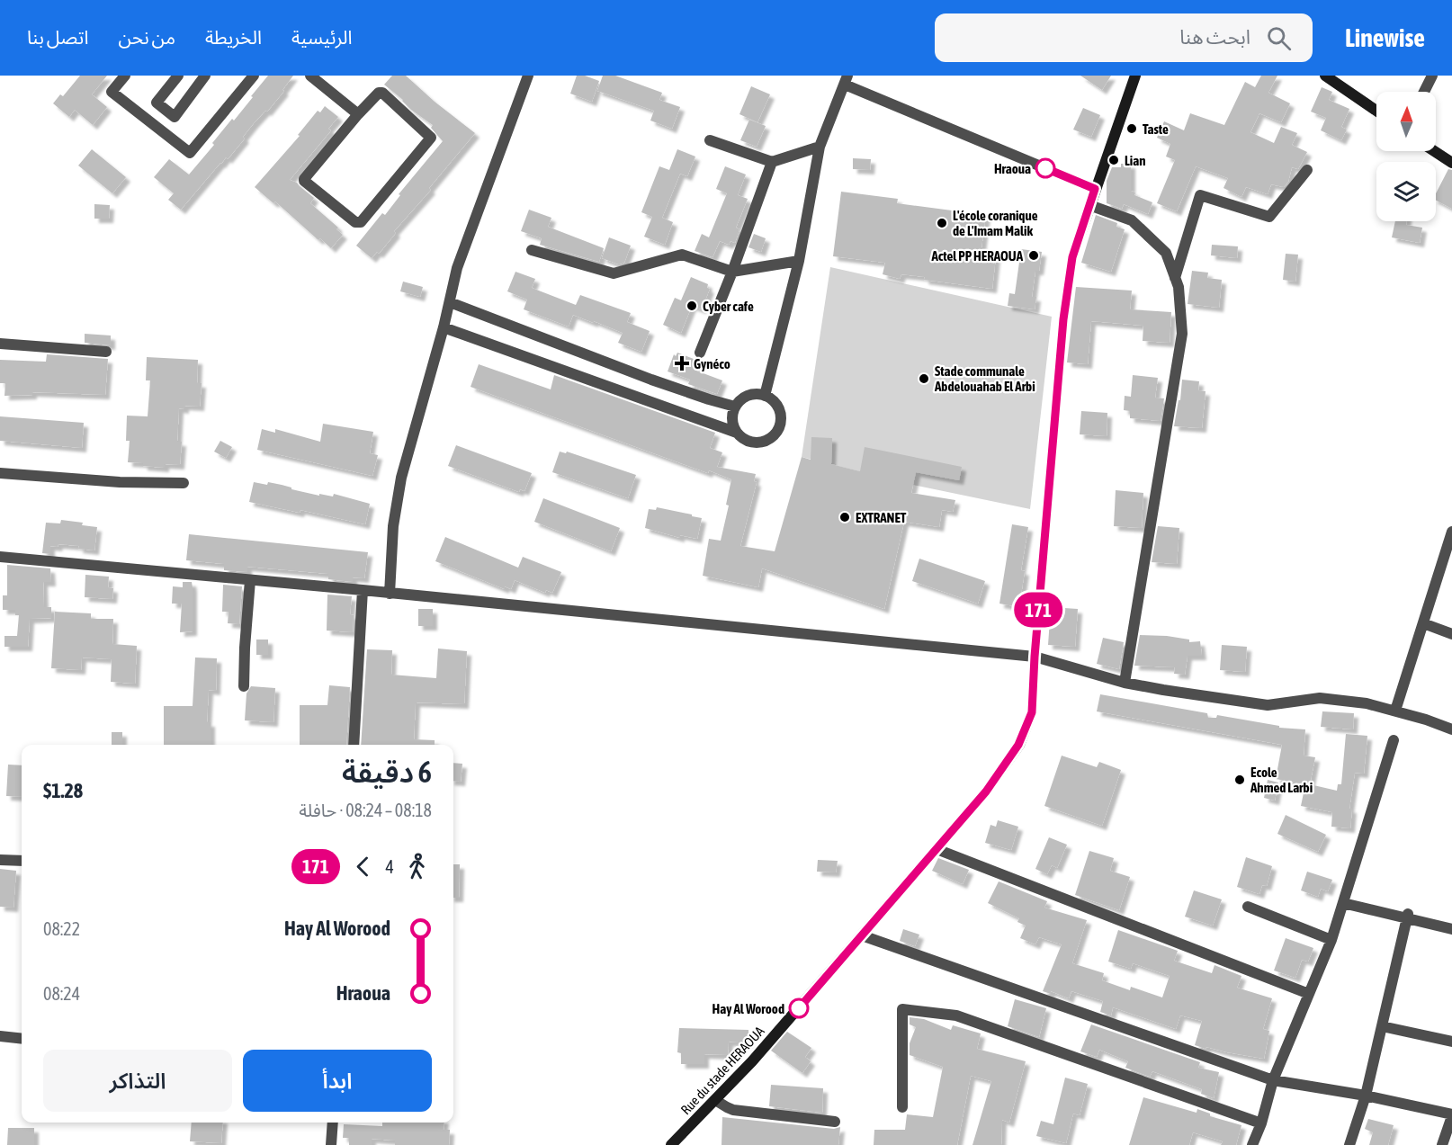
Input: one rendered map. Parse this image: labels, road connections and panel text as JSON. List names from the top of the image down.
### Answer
{
  "streets": {
    "street": ["Rue du stade HERAOUA"]
  },
  "places": {
    "other": [
      "Taste",
      "Lian",
      "Hraoua",
      "L'école coranique de L'Imam Malik",
      "Actel PP HERAOUA",
      "Cyber cafe",
      "Stade communale Abdelouahab El Arbi",
      "EXTRANET",
      "Ecole Ahmed Larbi",
      "Hay Al Worood"
    ],
    "health": ["Gynéco"]
  },
  "lines": ["bus line 171"],
  "north": "top",
  "page": {
    "header": "Linewise",
    "search": "ابحث هنا",
    "nav": [
      "الرئيسية",
      "الخريطة",
      "من نحن",
      "اتصل بنا"
    ],
    "on_map": "171",
    "heading": ["6 دقيقة", "08:18 – 08:24 · حافلة", "$1.28"],
    "legs": ["4", "171"],
    "list": [
      {
        "name": "Hay Al Worood",
        "value": "08:22"
      },
      {
        "name": "Hraoua",
        "value": "08:24"
      }
    ],
    "buttons": ["ابدأ", "التذاكر"]
  }
}
